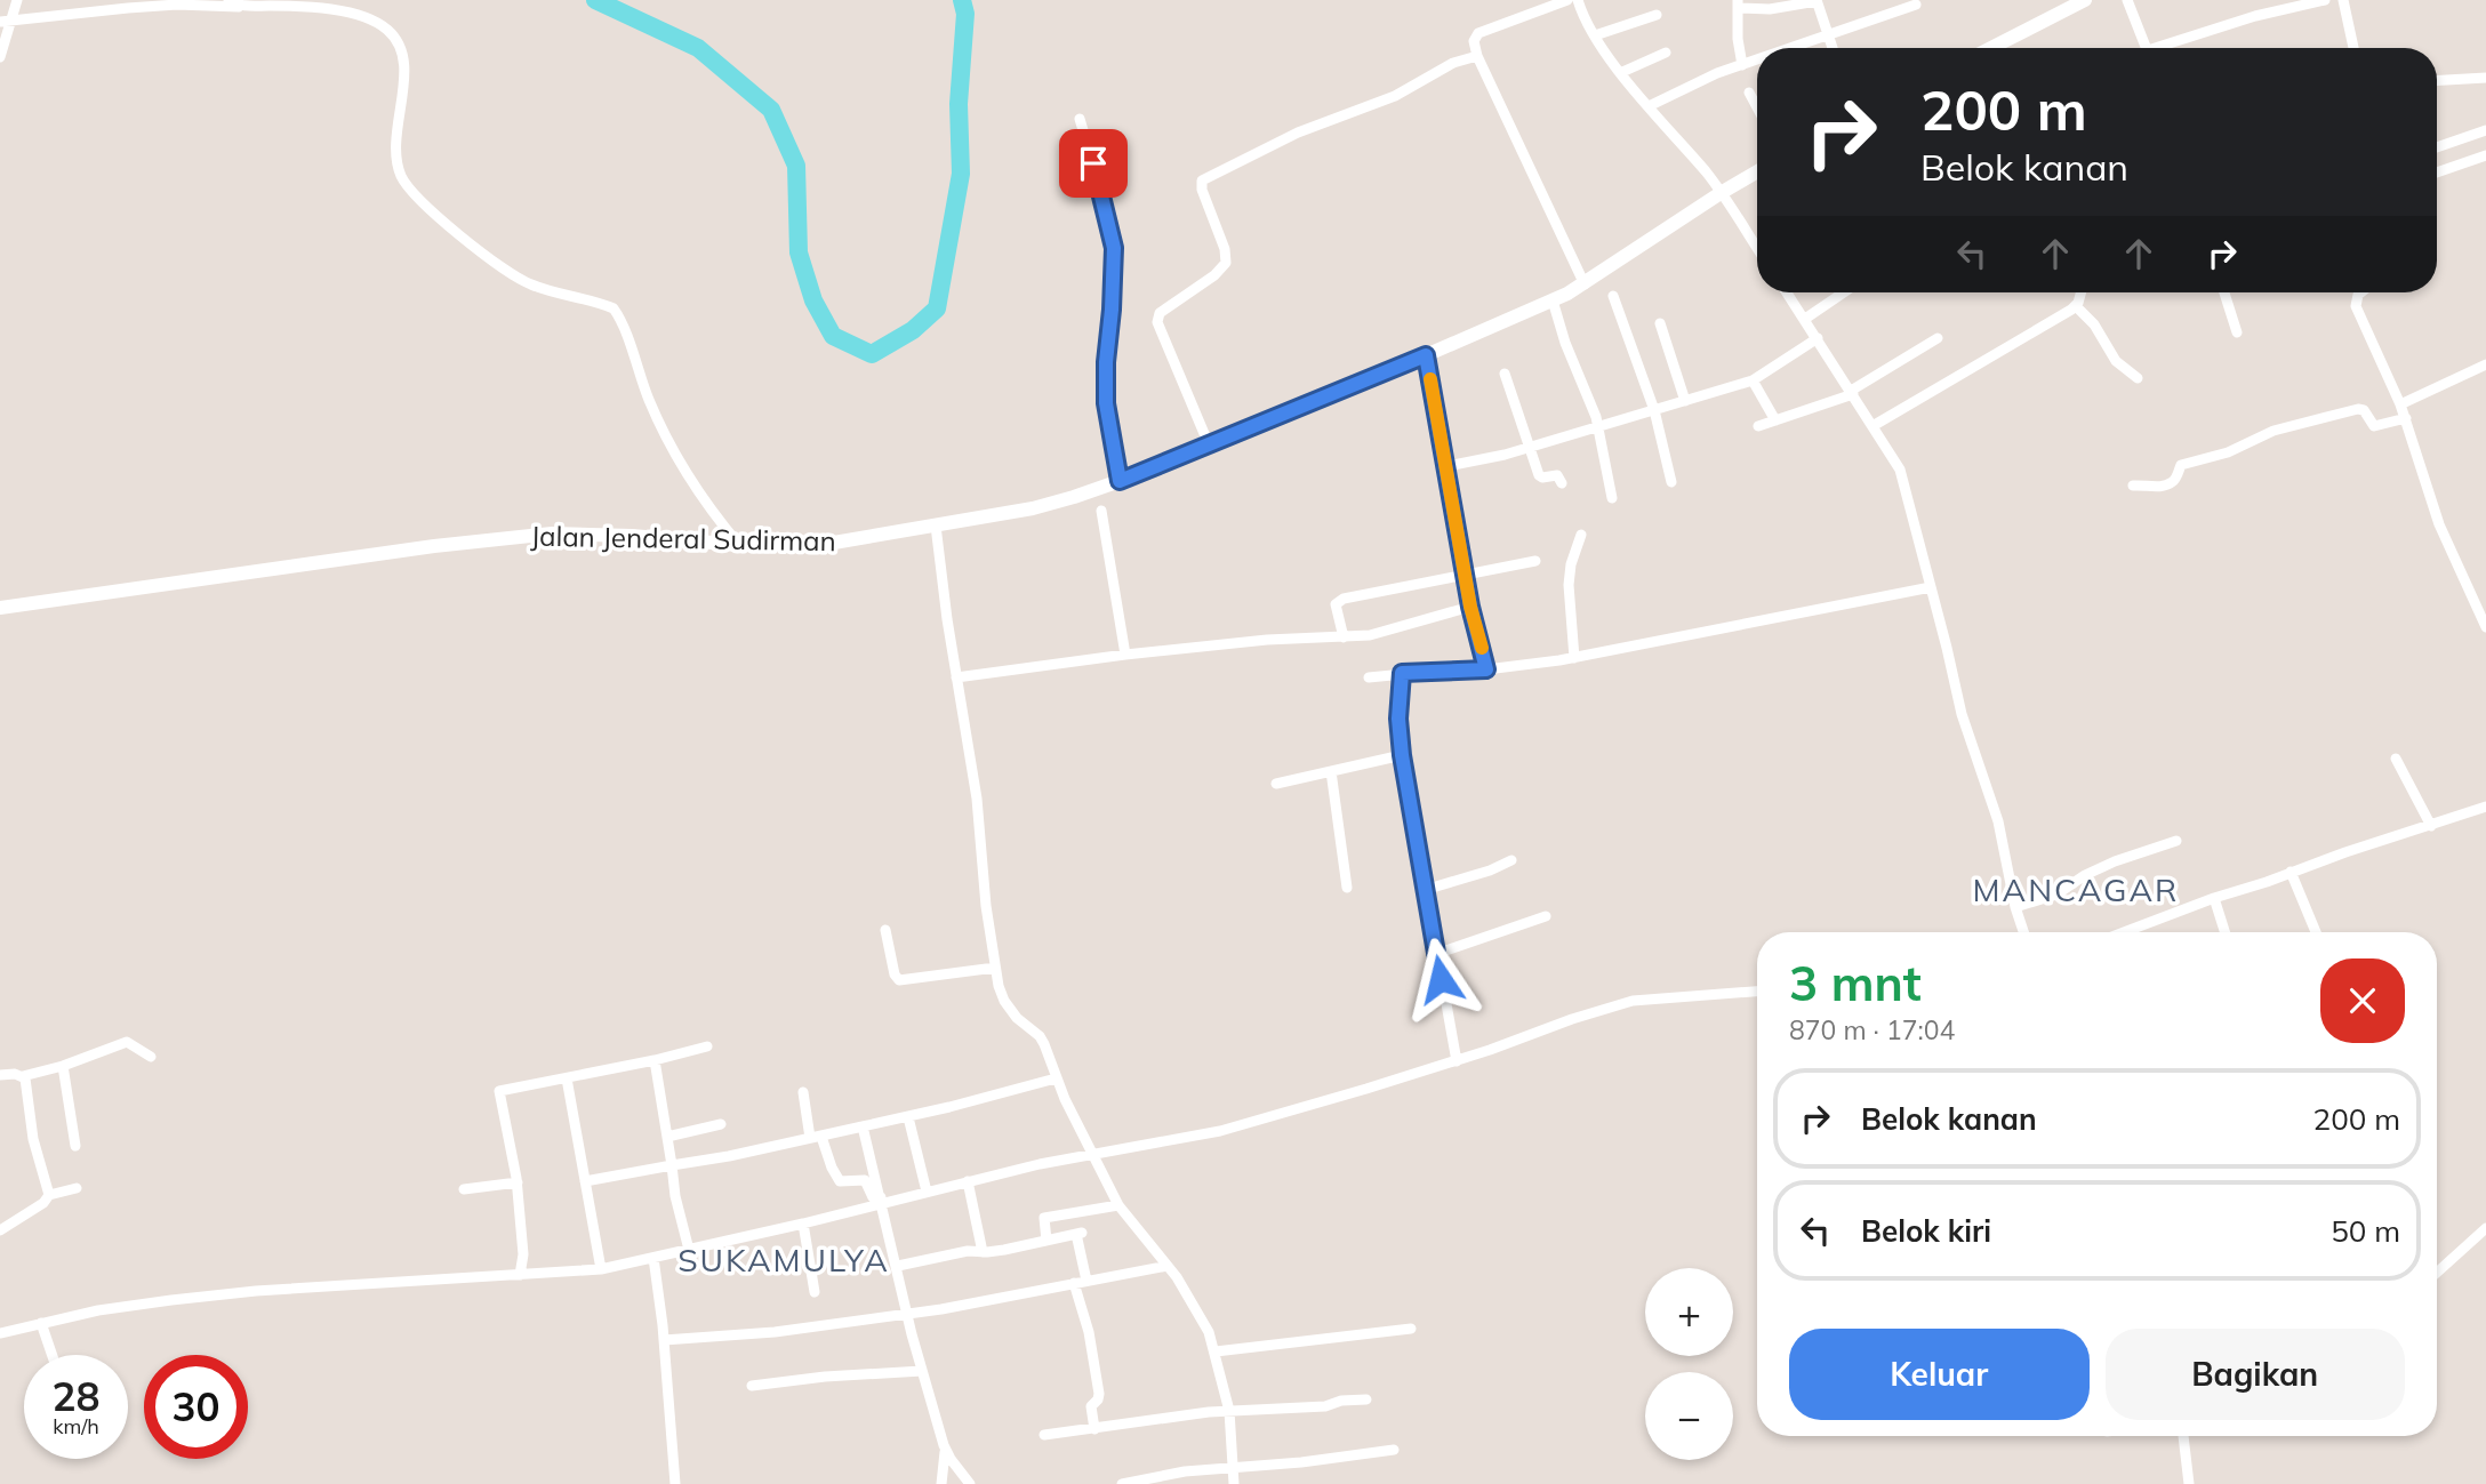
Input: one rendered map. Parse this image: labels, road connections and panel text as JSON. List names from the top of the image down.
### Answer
{
  "streets": {
    "main road": ["Jalan Jenderal Sudirman"]
  },
  "districts": ["MANCAGAR", "SUKAMULYA"],
  "page": {
    "turn": ["200 m", "Belok kanan"],
    "heading": ["3 mnt", "870 m · 17:04"],
    "list": [
      {
        "name": "Belok kanan",
        "value": "200 m"
      },
      {
        "name": "Belok kiri",
        "value": "50 m"
      }
    ],
    "map_buttons": ["+", "−"],
    "buttons": ["Keluar", "Bagikan"],
    "speed": "28 km/h",
    "limit": "30"
  }
}
